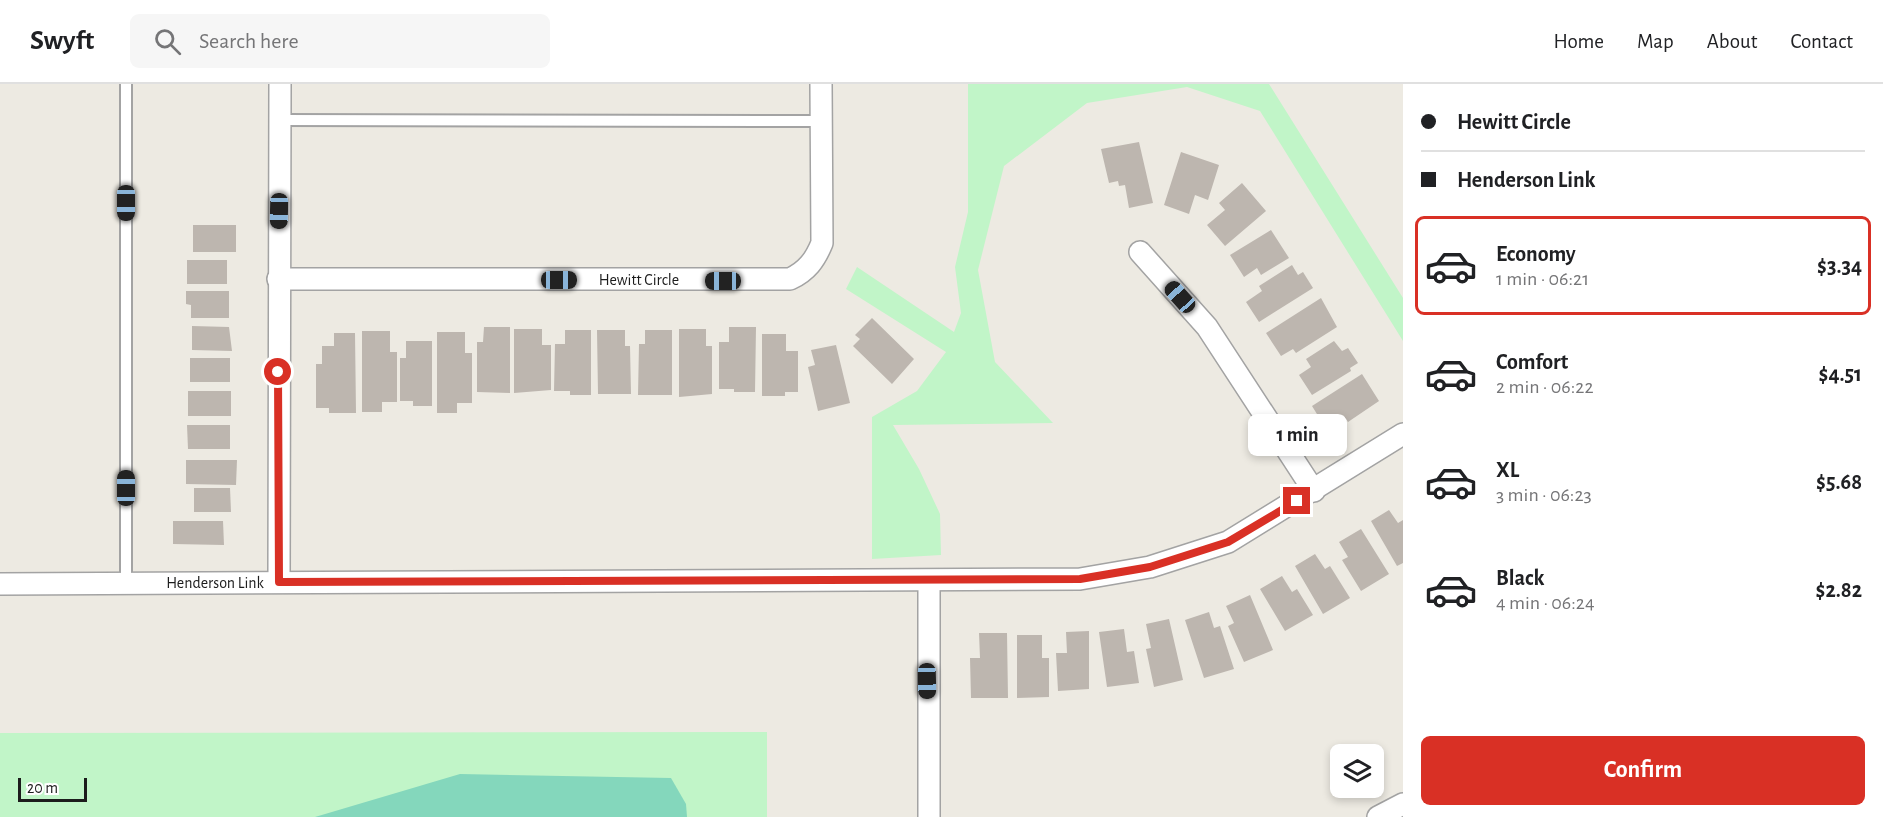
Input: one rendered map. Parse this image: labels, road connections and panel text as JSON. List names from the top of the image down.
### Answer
{
  "streets": {
    "street": ["Hewitt Circle", "Henderson Link"]
  },
  "scale_bar": "20 m",
  "page": {
    "header": "Swyft",
    "search": "Search here",
    "nav": [
      "Home",
      "Map",
      "About",
      "Contact"
    ],
    "banner": ["Hewitt Circle", "Henderson Link"],
    "list": [
      {
        "name": "Economy",
        "note": "1 min · 06:21",
        "value": "$3.34"
      },
      {
        "name": "Comfort",
        "note": "2 min · 06:22",
        "value": "$4.51"
      },
      {
        "name": "XL",
        "note": "3 min · 06:23",
        "value": "$5.68"
      },
      {
        "name": "Black",
        "note": "4 min · 06:24",
        "value": "$2.82"
      }
    ],
    "bubble": "1 min",
    "buttons": "Confirm",
    "scale": "20 m"
  }
}
